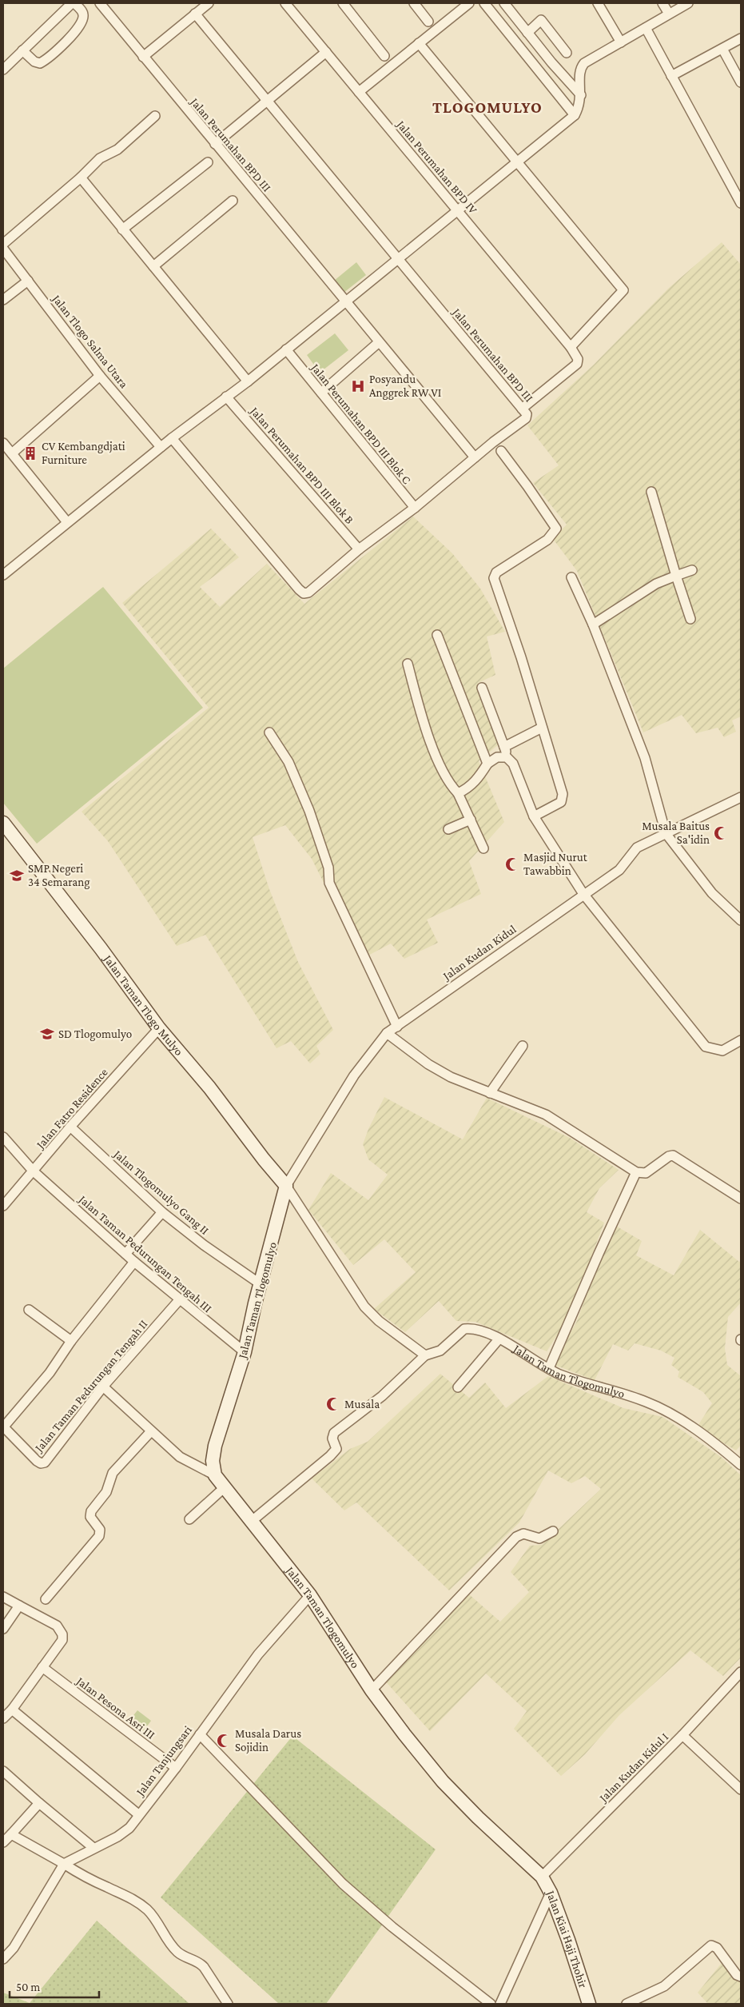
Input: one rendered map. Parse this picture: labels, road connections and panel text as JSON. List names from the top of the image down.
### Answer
{
  "streets": {
    "street": [
      "Jalan Perumahan BPD III",
      "Jalan Perumahan BPD IV",
      "Jalan Tlogo Salma Utara",
      "Jalan Perumahan BPD III Blok C",
      "Jalan Perumahan BPD III Blok B",
      "Jalan Kudan Kidul",
      "Jalan Taman Tlogo Mulyo",
      "Jalan Fatro Residence",
      "Jalan Tlogomulyo Gang II",
      "Jalan Taman Pedurungan Tengah III",
      "Jalan Taman Tlogomulyo",
      "Jalan Taman Pedurungan Tengah II",
      "Jalan Pesona Asri III",
      "Jalan Tanjungsari",
      "Jalan Kudan Kidul I",
      "Jalan Kiai Haji Thohir"
    ]
  },
  "crossings": [
    ["Jalan Perumahan BPD III", "Jalan Perumahan BPD IV"],
    ["Jalan Kudan Kidul", "Jalan Taman Tlogo Mulyo"],
    ["Jalan Kudan Kidul", "Jalan Taman Tlogomulyo"],
    ["Jalan Taman Tlogo Mulyo", "Jalan Fatro Residence"],
    ["Jalan Taman Tlogo Mulyo", "Jalan Taman Tlogomulyo"],
    ["Jalan Fatro Residence", "Jalan Tlogomulyo Gang II"],
    ["Jalan Fatro Residence", "Jalan Taman Pedurungan Tengah III"],
    ["Jalan Tlogomulyo Gang II", "Jalan Taman Tlogomulyo"],
    ["Jalan Taman Pedurungan Tengah III", "Jalan Taman Tlogomulyo"],
    ["Jalan Taman Pedurungan Tengah III", "Jalan Taman Pedurungan Tengah II"],
    ["Jalan Taman Tlogomulyo", "Jalan Tanjungsari"],
    ["Jalan Taman Tlogomulyo", "Jalan Kudan Kidul I"],
    ["Jalan Taman Tlogomulyo", "Jalan Kiai Haji Thohir"],
    ["Jalan Pesona Asri III", "Jalan Tanjungsari"],
    ["Jalan Kudan Kidul I", "Jalan Kiai Haji Thohir"]
  ],
  "districts": ["TLOGOMULYO"],
  "places": {
    "hospital": ["Posyandu Anggrek RW VI"],
    "building": ["CV Kembangdjati Furniture"],
    "mosque": [
      "Musala Baitus Sa'idin",
      "Masjid Nurut Tawabbin",
      "Musala",
      "Musala Darus Sojidin"
    ],
    "school or university": ["SMP Negeri 34 Semarang", "SD Tlogomulyo"]
  },
  "scale_bar": "50 m"
}
